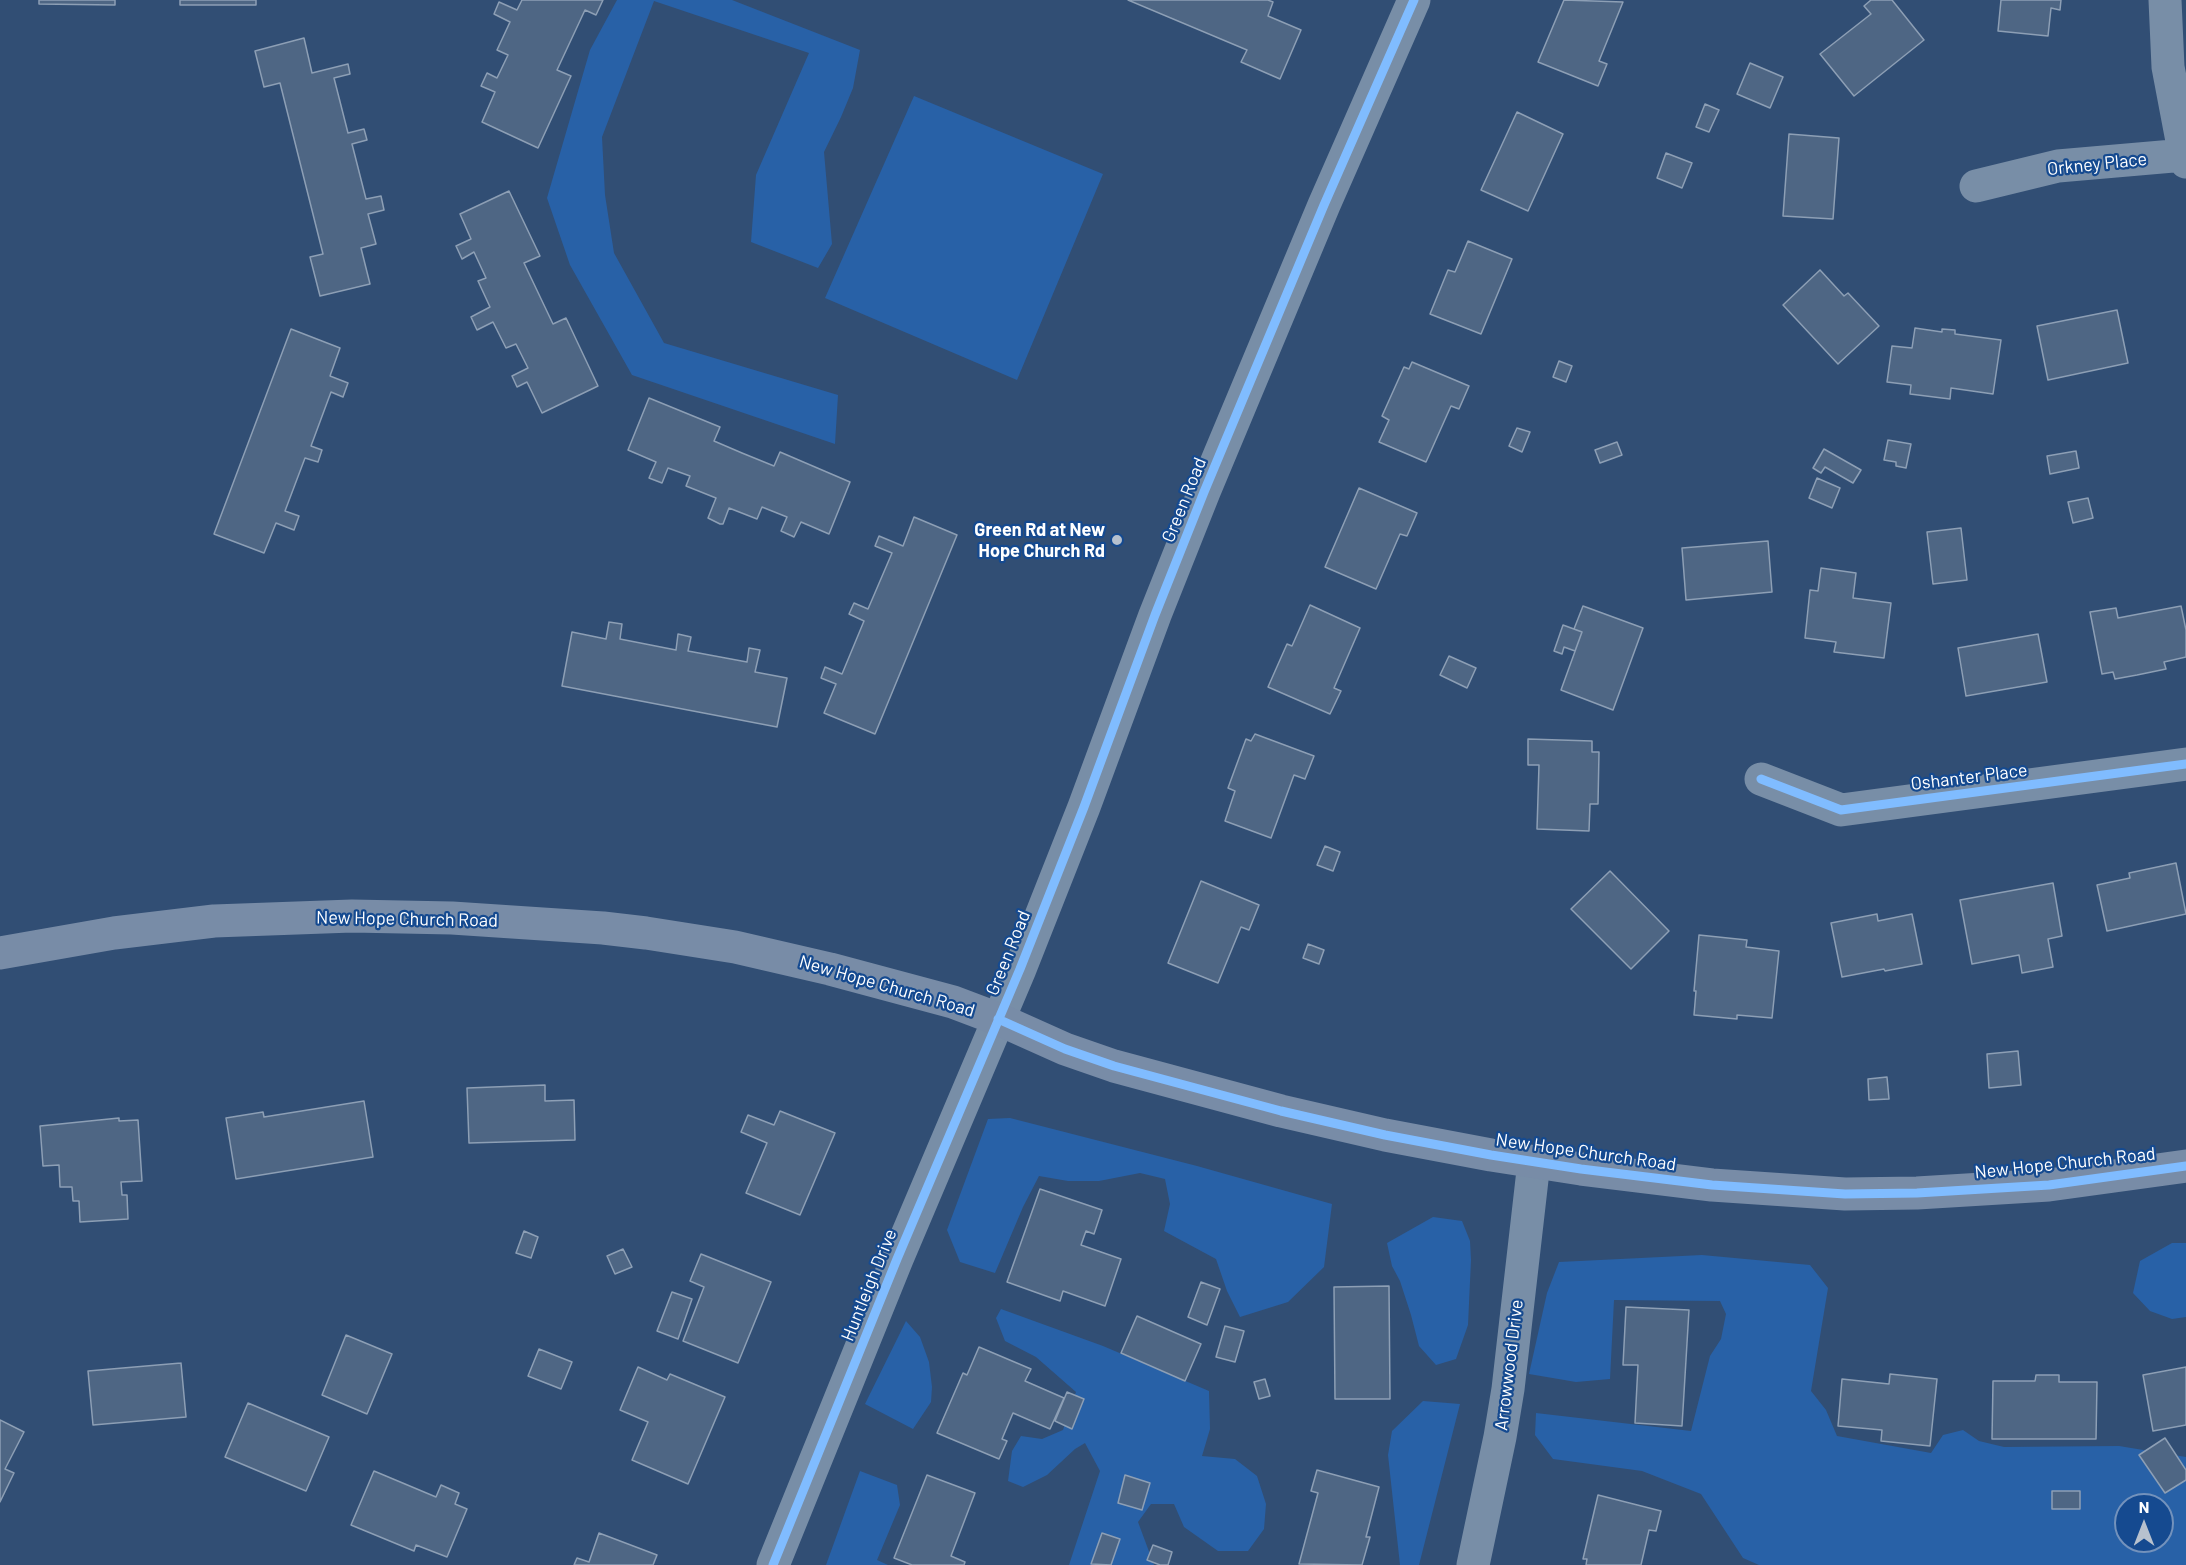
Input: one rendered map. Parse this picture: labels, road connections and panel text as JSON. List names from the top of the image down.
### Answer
{
  "streets": {
    "main road": ["New Hope Church Road"],
    "street": [
      "Orkney Place",
      "Green Road",
      "Oshanter Place",
      "Huntleigh Drive",
      "Arrowwood Drive"
    ]
  },
  "crossings": [
    ["Green Road", "New Hope Church Road"],
    ["Green Road", "Huntleigh Drive"],
    ["New Hope Church Road", "Huntleigh Drive"],
    ["New Hope Church Road", "Arrowwood Drive"]
  ],
  "places": ["Green Rd at New Hope Church Rd"],
  "north": "top"
}
